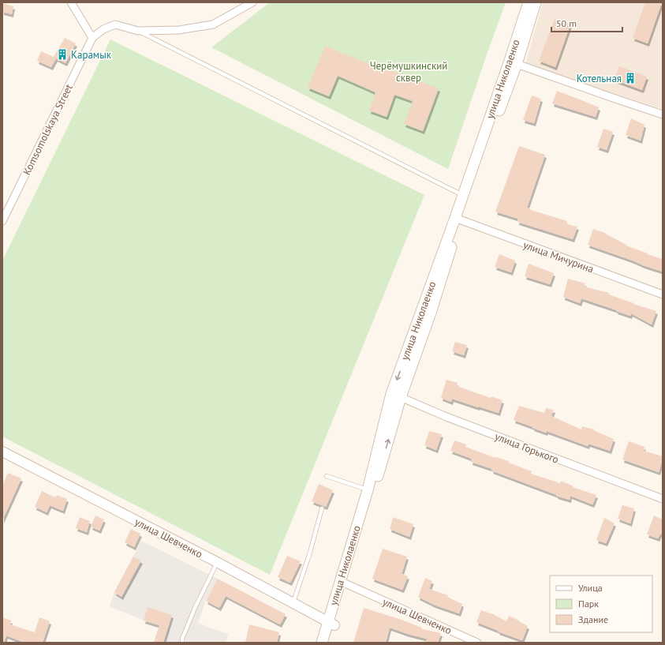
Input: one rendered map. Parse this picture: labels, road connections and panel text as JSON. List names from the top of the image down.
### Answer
{
  "streets": {
    "main road": ["улица Николаенко"],
    "street": [
      "Komsomolskaya Street",
      "улица Мичурина",
      "улица Горького",
      "улица Шевченко"
    ]
  },
  "crossings": [
    ["улица Николаенко", "улица Мичурина"],
    ["улица Николаенко", "улица Горького"],
    ["улица Николаенко", "улица Шевченко"]
  ],
  "parks": ["Черёмушкинский сквер"],
  "places": {
    "building": ["Карамык", "Котельная"]
  },
  "legend": ["Улица", "Парк", "Здание"],
  "scale_bar": "50 m"
}
